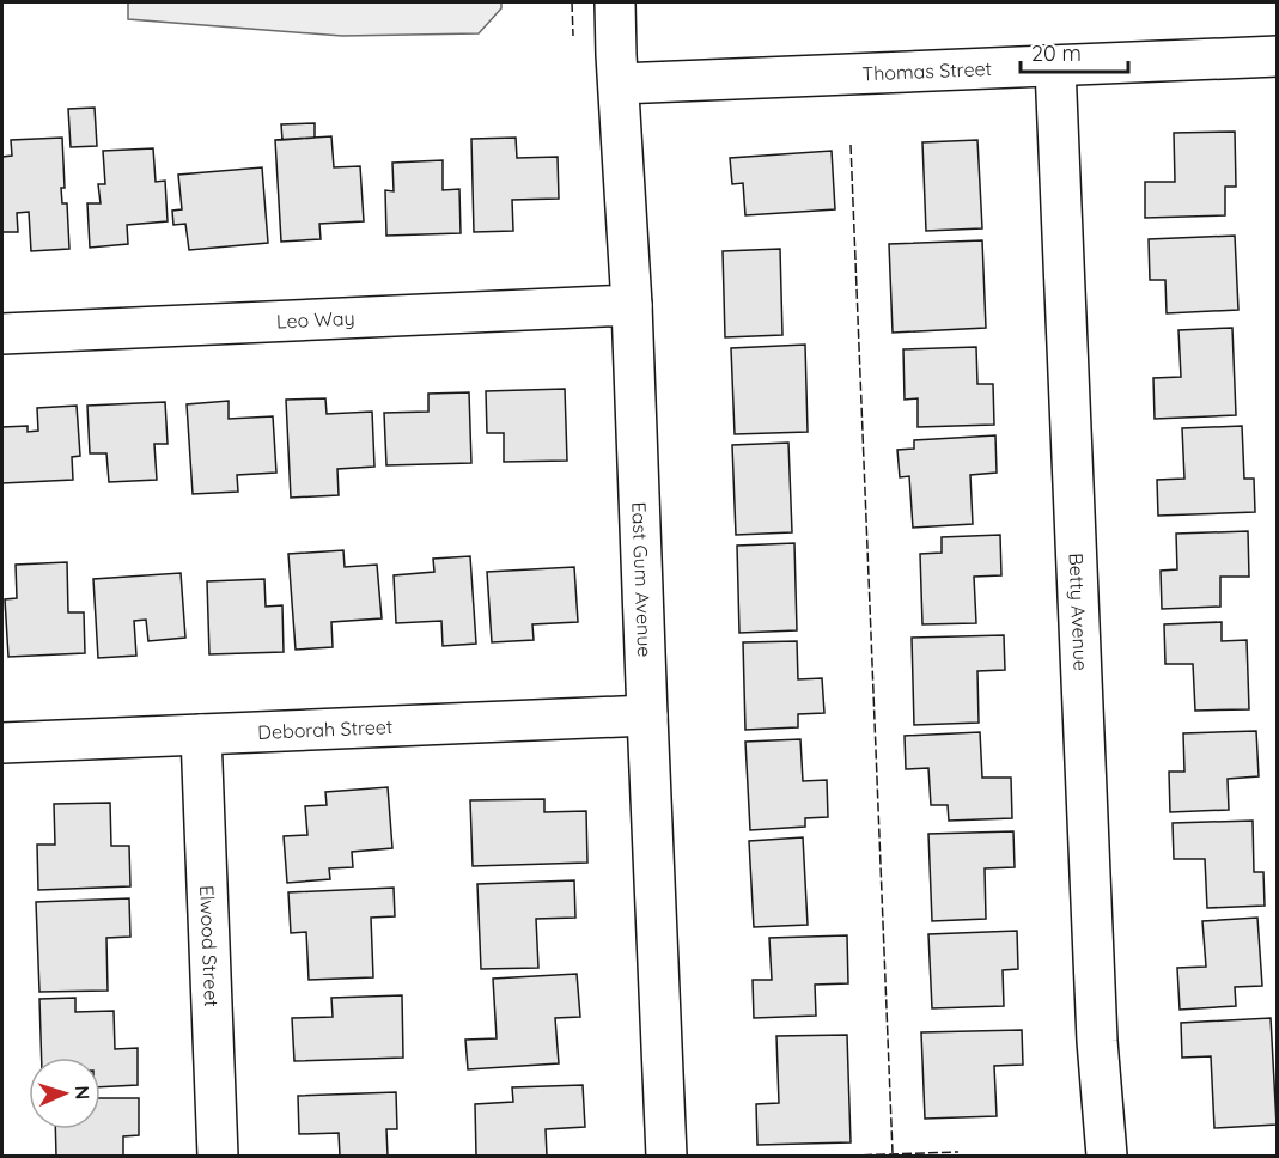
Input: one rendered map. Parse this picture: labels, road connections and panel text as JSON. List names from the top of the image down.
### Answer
{
  "streets": {
    "street": [
      "Thomas Street",
      "Leo Way",
      "East Gum Avenue",
      "Betty Avenue",
      "Deborah Street",
      "Elwood Street"
    ]
  },
  "crossings": [
    ["Thomas Street", "East Gum Avenue"],
    ["Thomas Street", "Betty Avenue"],
    ["Leo Way", "East Gum Avenue"],
    ["East Gum Avenue", "Deborah Street"],
    ["Deborah Street", "Elwood Street"]
  ],
  "scale_bar": "20 m",
  "north": "right"
}
